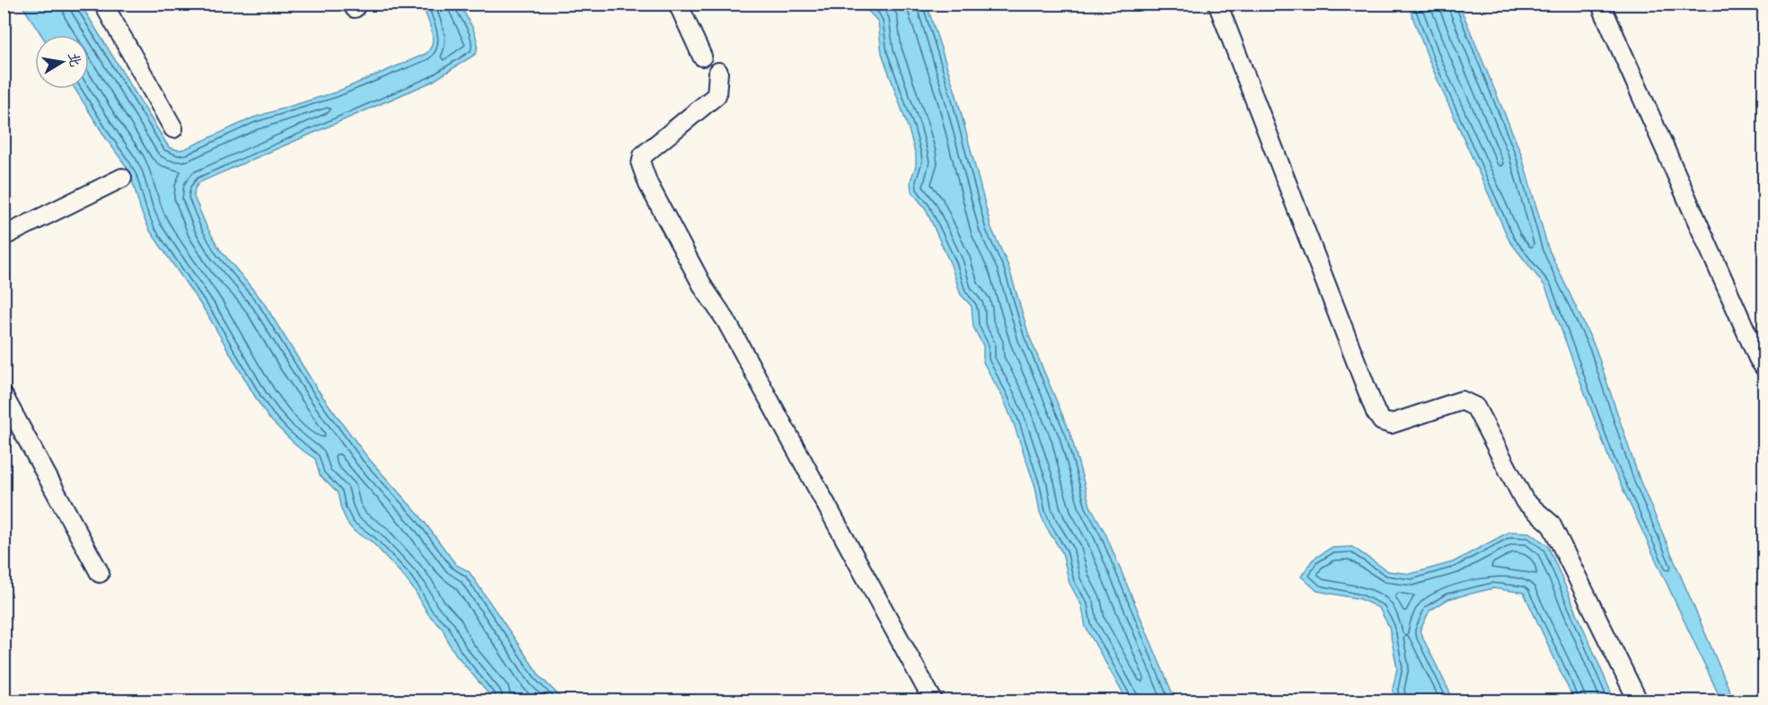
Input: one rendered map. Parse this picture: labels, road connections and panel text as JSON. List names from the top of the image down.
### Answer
{
  "north": "right"
}
